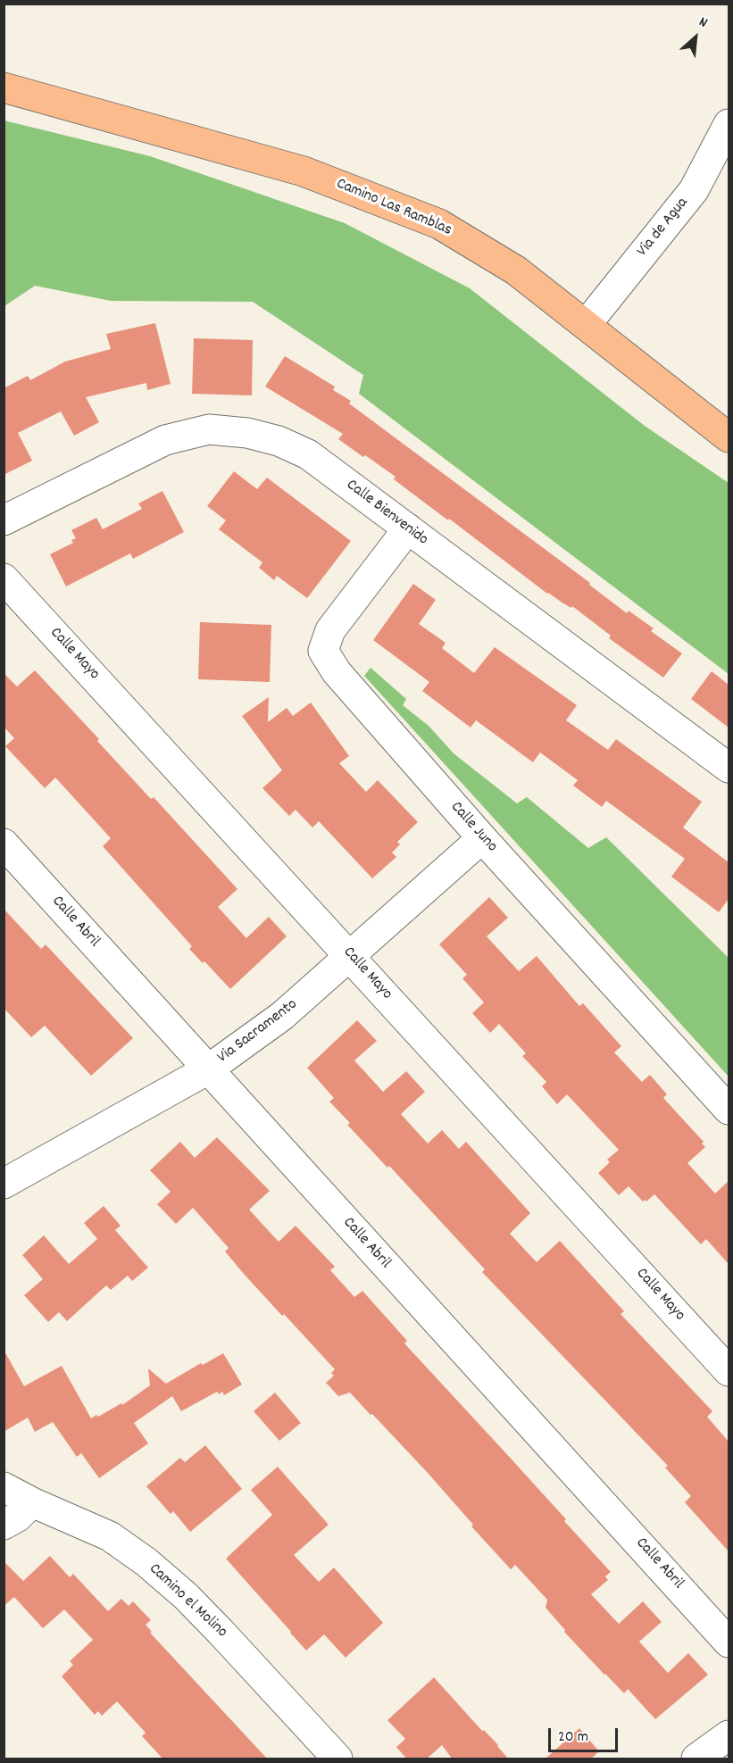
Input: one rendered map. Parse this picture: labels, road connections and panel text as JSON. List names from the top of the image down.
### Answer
{
  "streets": {
    "main road": ["Camino Las Ramblas"],
    "street": [
      "Via de Agua",
      "Calle Bienvenido",
      "Calle Mayo",
      "Calle Juno",
      "Calle Abril",
      "Via Sacramento",
      "Camino el Molino"
    ]
  },
  "crossings": [
    ["Camino Las Ramblas", "Via de Agua"],
    ["Calle Bienvenido", "Calle Juno"],
    ["Calle Mayo", "Via Sacramento"],
    ["Calle Juno", "Via Sacramento"],
    ["Calle Abril", "Via Sacramento"]
  ],
  "scale_bar": "20 m",
  "north": "top right"
}
